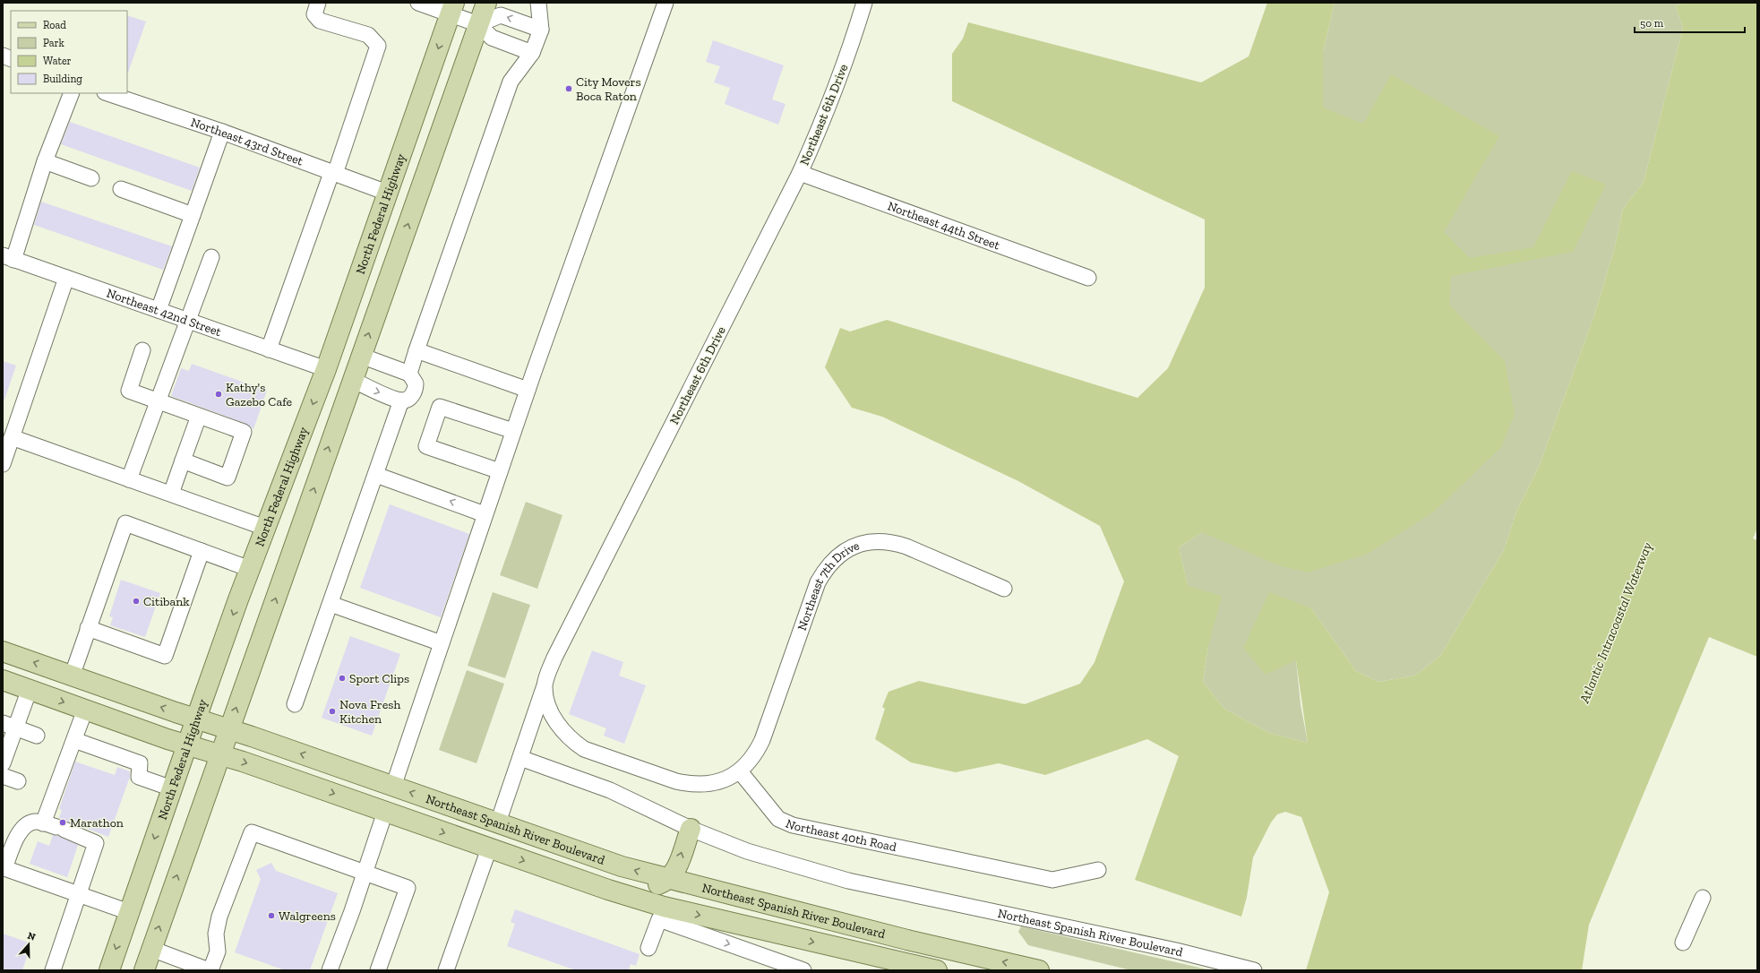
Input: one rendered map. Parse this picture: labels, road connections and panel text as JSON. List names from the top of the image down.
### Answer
{
  "streets": {
    "main road": ["North Federal Highway", "Northeast Spanish River Boulevard"],
    "street": [
      "Northeast 6th Drive",
      "Northeast 43rd Street",
      "Northeast 44th Street",
      "Northeast 42nd Street",
      "Northeast 7th Drive",
      "Northeast 40th Road"
    ]
  },
  "crossings": [
    ["Northeast 6th Drive", "Northeast 44th Street"],
    ["Northeast 6th Drive", "Northeast 7th Drive"],
    ["Northeast 6th Drive", "Northeast 40th Road"],
    ["Northeast 43rd Street", "North Federal Highway"],
    ["North Federal Highway", "Northeast 42nd Street"],
    ["North Federal Highway", "Northeast Spanish River Boulevard"],
    ["Northeast 7th Drive", "Northeast 40th Road"]
  ],
  "water": ["Atlantic Intracoastal Waterway"],
  "places": [
    "City Movers Boca Raton",
    "Kathy's Gazebo Cafe",
    "Citibank",
    "Sport Clips",
    "Nova Fresh Kitchen",
    "Marathon",
    "Walgreens"
  ],
  "legend": [
    "Road",
    "Park",
    "Water",
    "Building"
  ],
  "scale_bar": "50 m",
  "north": "top"
}
